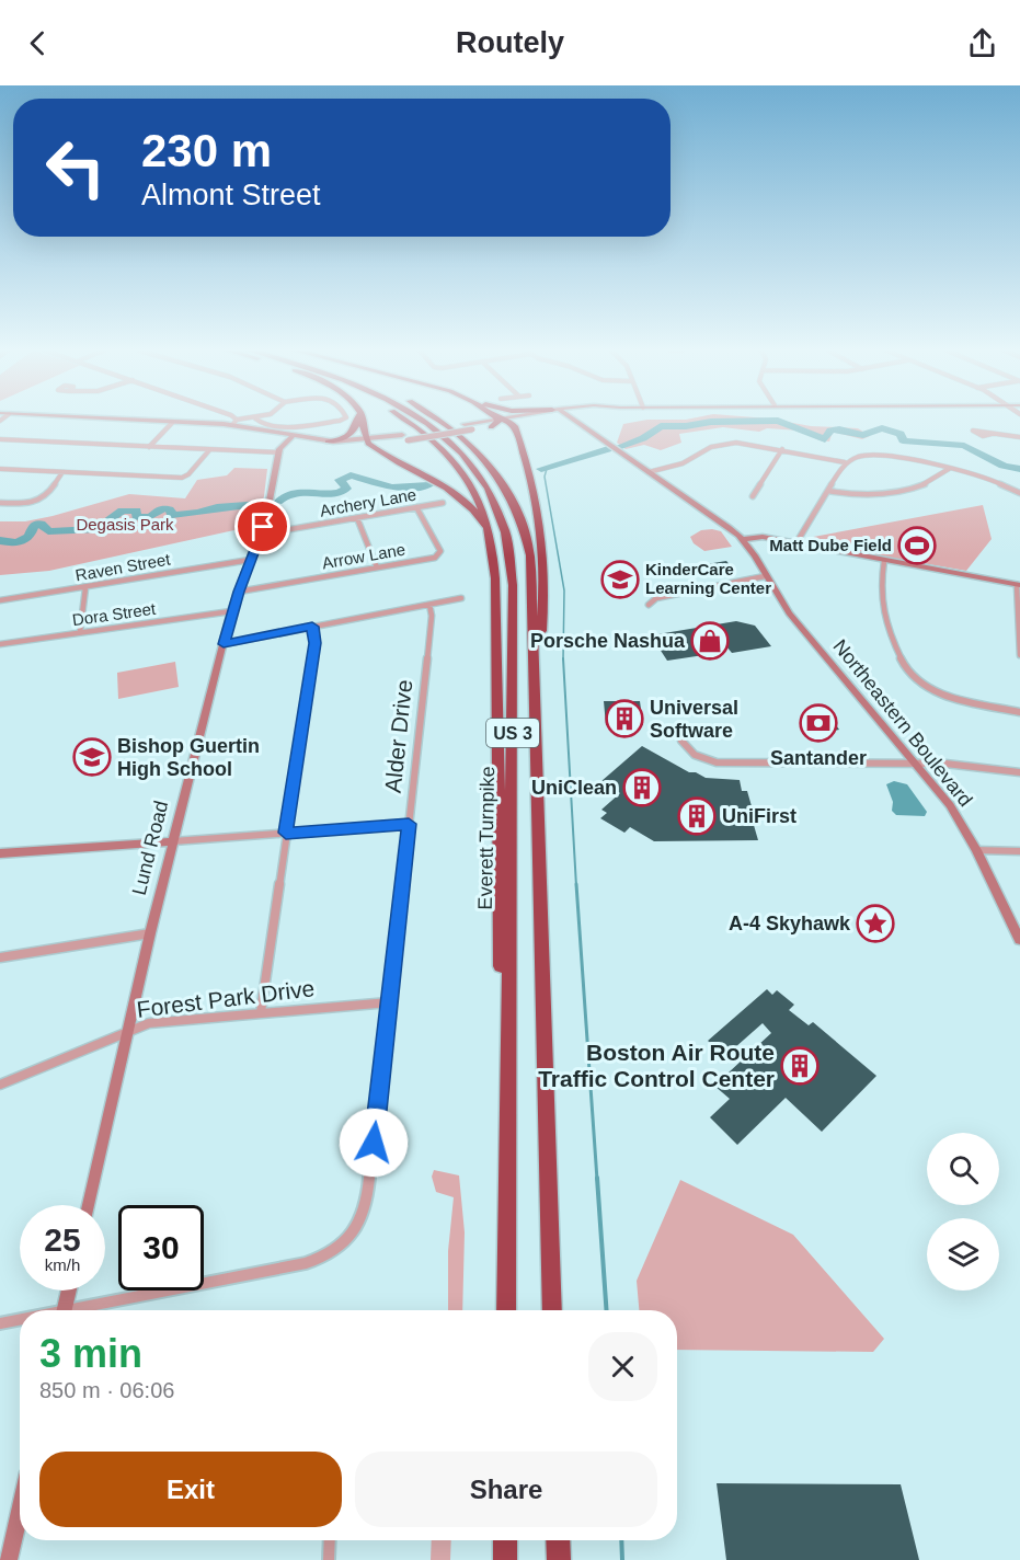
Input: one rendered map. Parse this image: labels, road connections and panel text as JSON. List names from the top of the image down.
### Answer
{
  "streets": {
    "highway": ["US 3", "Everett Turnpike"],
    "street": [
      "Archery Lane",
      "Arrow Lane",
      "Raven Street",
      "Dora Street",
      "Northeastern Boulevard",
      "Alder Drive",
      "Lund Road",
      "Forest Park Drive"
    ]
  },
  "crossings": [
    ["Archery Lane", "Arrow Lane"],
    ["Archery Lane", "Lund Road"],
    ["Arrow Lane", "Lund Road"],
    ["Raven Street", "Lund Road"],
    ["Dora Street", "Lund Road"],
    ["Alder Drive", "Forest Park Drive"],
    ["Lund Road", "Forest Park Drive"]
  ],
  "parks": ["Degasis Park"],
  "places": {
    "sports": ["Matt Dube Field"],
    "school or university": ["KinderCare Learning Center", "Bishop Guertin High School"],
    "shop": ["Porsche Nashua"],
    "building": [
      "Universal Software",
      "UniClean",
      "UniFirst",
      "Boston Air Route Traffic Control Center"
    ],
    "bank": ["Santander"],
    "place": ["A-4 Skyhawk"]
  },
  "page": {
    "header": "Routely",
    "turn": ["230 m", "Almont Street"],
    "speed": "25 km/h",
    "limit": "30",
    "heading": ["3 min", "850 m · 06:06"],
    "buttons": ["Exit", "Share"]
  }
}
